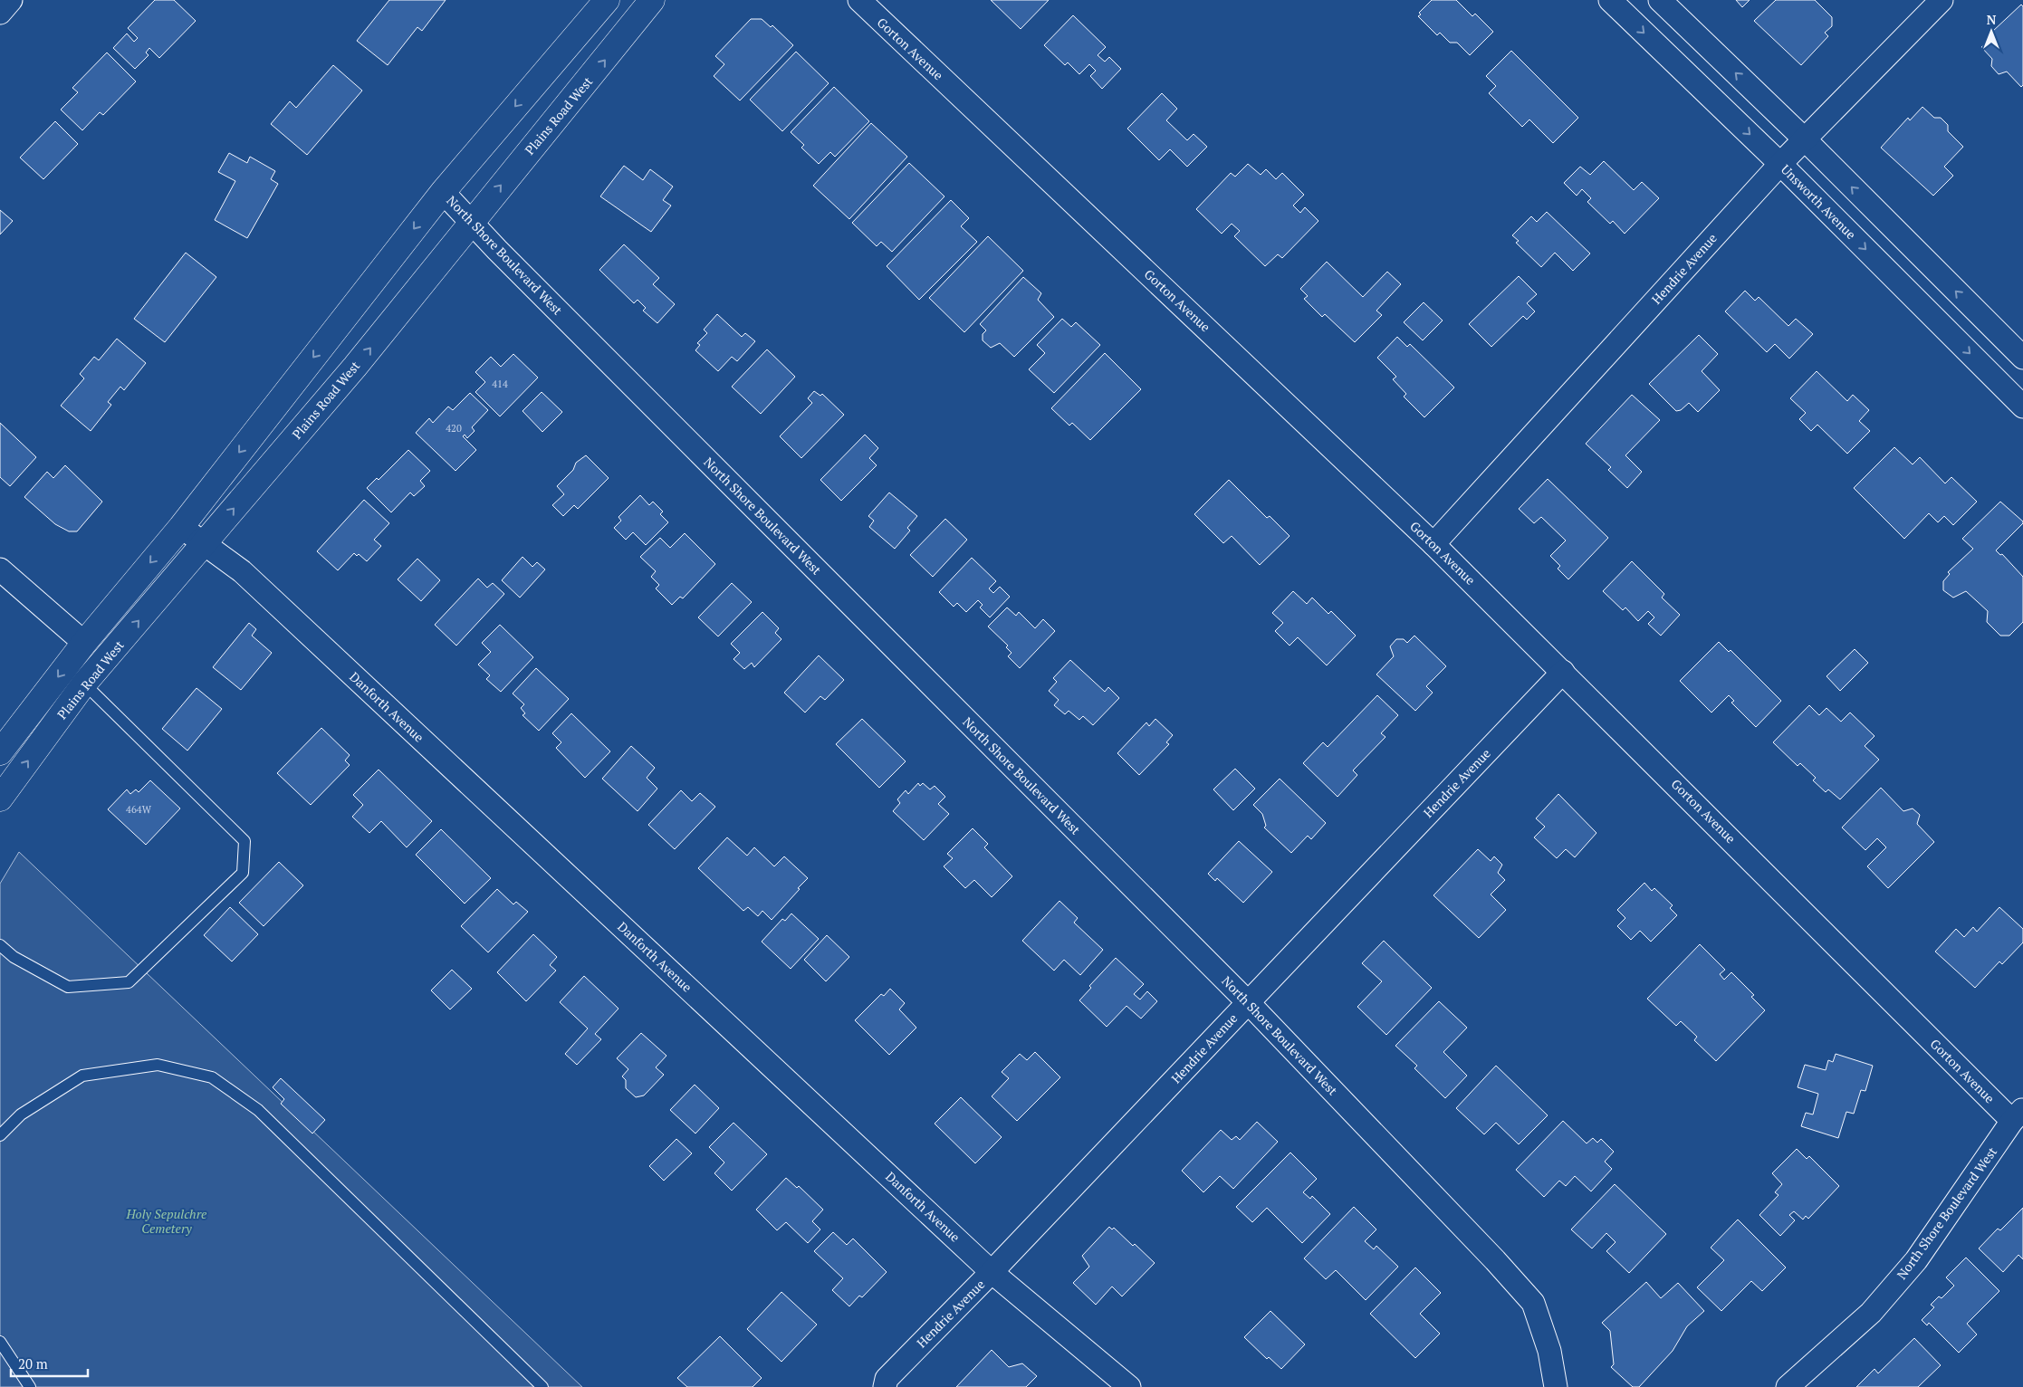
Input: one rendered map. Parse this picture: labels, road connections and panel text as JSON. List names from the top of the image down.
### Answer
{
  "streets": {
    "main road": ["Plains Road West"],
    "street": [
      "Gorton Avenue",
      "Unsworth Avenue",
      "North Shore Boulevard West",
      "Hendrie Avenue",
      "Danforth Avenue"
    ]
  },
  "crossings": [
    ["Gorton Avenue", "North Shore Boulevard West"],
    ["Gorton Avenue", "Hendrie Avenue"],
    ["Plains Road West", "North Shore Boulevard West"],
    ["Plains Road West", "Danforth Avenue"],
    ["Unsworth Avenue", "Hendrie Avenue"],
    ["North Shore Boulevard West", "Hendrie Avenue"],
    ["Hendrie Avenue", "Danforth Avenue"]
  ],
  "parks": ["Holy Sepulchre Cemetery"],
  "house_numbers": ["414", "420", "464W"],
  "scale_bar": "20 m",
  "north": "top"
}
